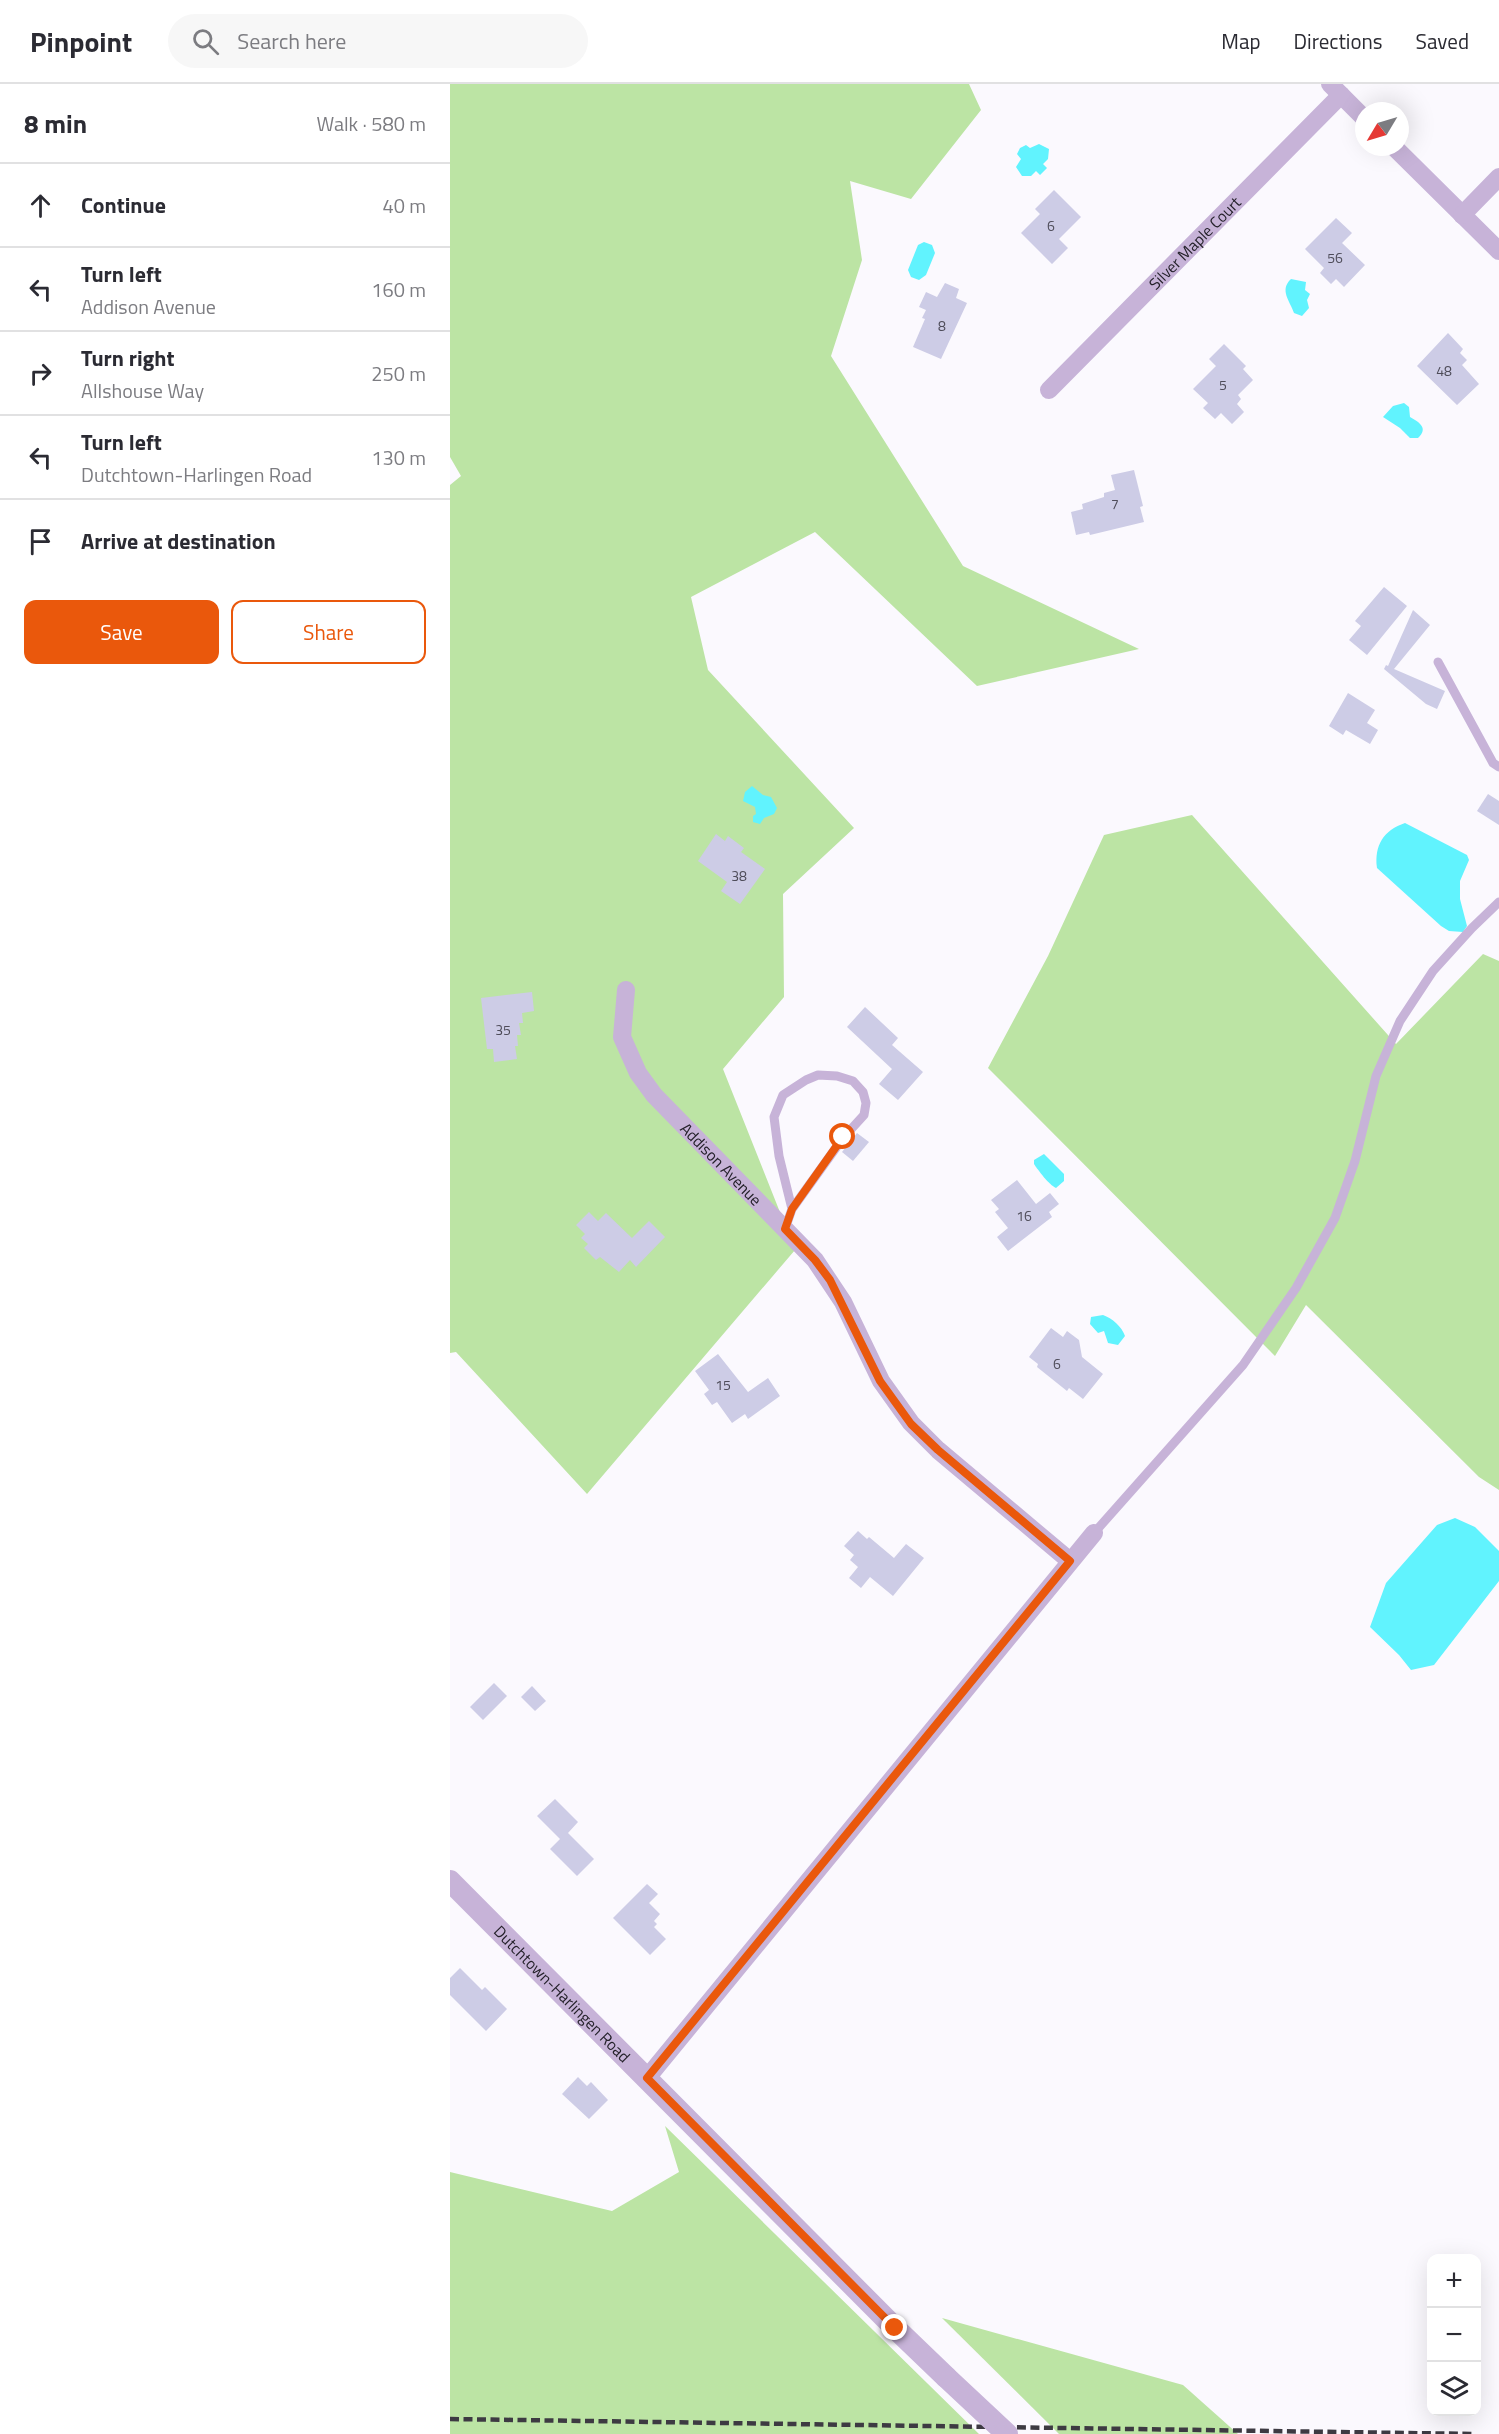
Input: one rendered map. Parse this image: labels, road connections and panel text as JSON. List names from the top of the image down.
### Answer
{
  "streets": {
    "street": ["Silver Maple Court", "Addison Avenue", "Dutchtown-Harlingen Road"]
  },
  "house_numbers": [
    "6",
    "56",
    "8",
    "48",
    "5",
    "7",
    "38",
    "35",
    "16",
    "6",
    "15"
  ],
  "north": "bottom left",
  "page": {
    "header": "Pinpoint",
    "search": "Search here",
    "nav": ["Map", "Directions", "Saved"],
    "heading": ["8 min", "Walk · 580 m"],
    "list": [
      ["Continue", "40 m"],
      ["Turn left", "Addison Avenue", "160 m"],
      ["Turn right", "Allshouse Way", "250 m"],
      ["Turn left", "Dutchtown-Harlingen Road", "130 m"],
      "Arrive at destination"
    ],
    "buttons": ["Save", "Share"],
    "map_buttons": ["+", "−"]
  }
}
